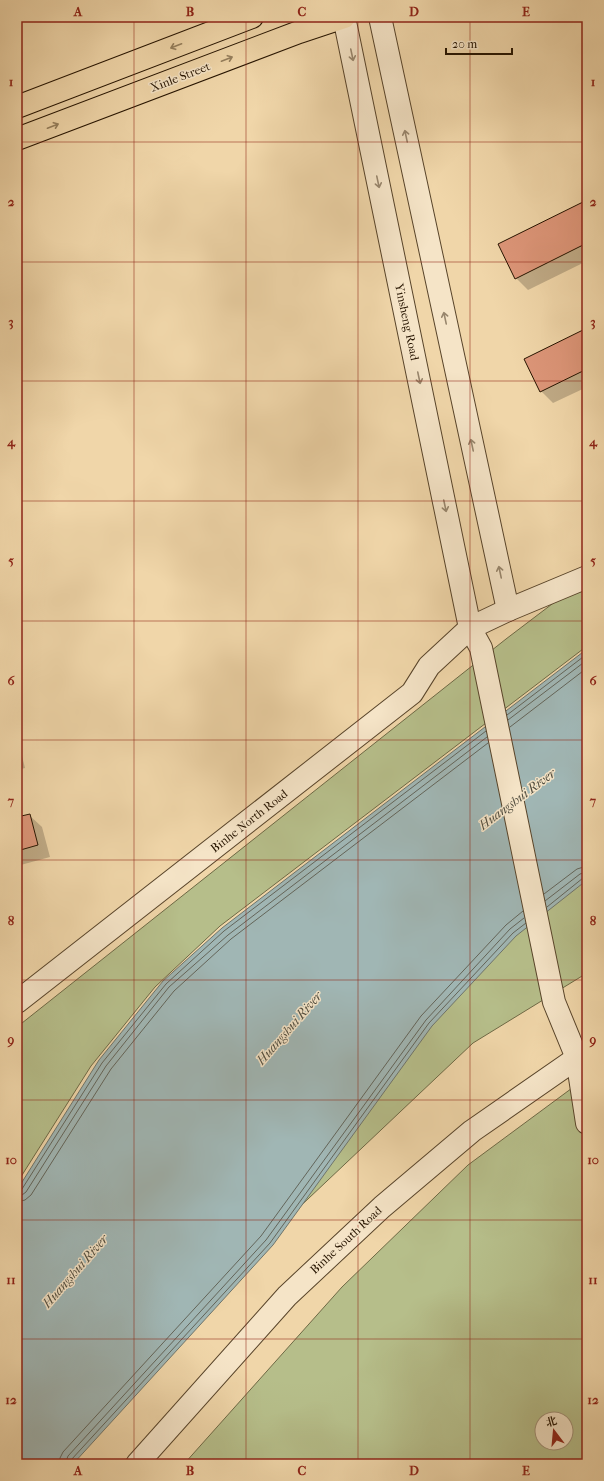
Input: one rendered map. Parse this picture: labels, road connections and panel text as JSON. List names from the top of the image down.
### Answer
{
  "streets": {
    "main road": ["Xinle Street"],
    "street": ["Yinsheng Road", "Binhe North Road", "Binhe South Road"]
  },
  "crossings": [
    ["Xinle Street", "Yinsheng Road"],
    ["Yinsheng Road", "Binhe North Road"],
    ["Yinsheng Road", "Binhe South Road"]
  ],
  "water": ["Huangshui River"],
  "scale_bar": "20 m",
  "north": "top",
  "grid": {
    "columns": [
      "A",
      "B",
      "C",
      "D",
      "E"
    ],
    "rows": [
      "1",
      "2",
      "3",
      "4",
      "5",
      "6",
      "7",
      "8",
      "9",
      "10",
      "11",
      "12"
    ]
  }
}
